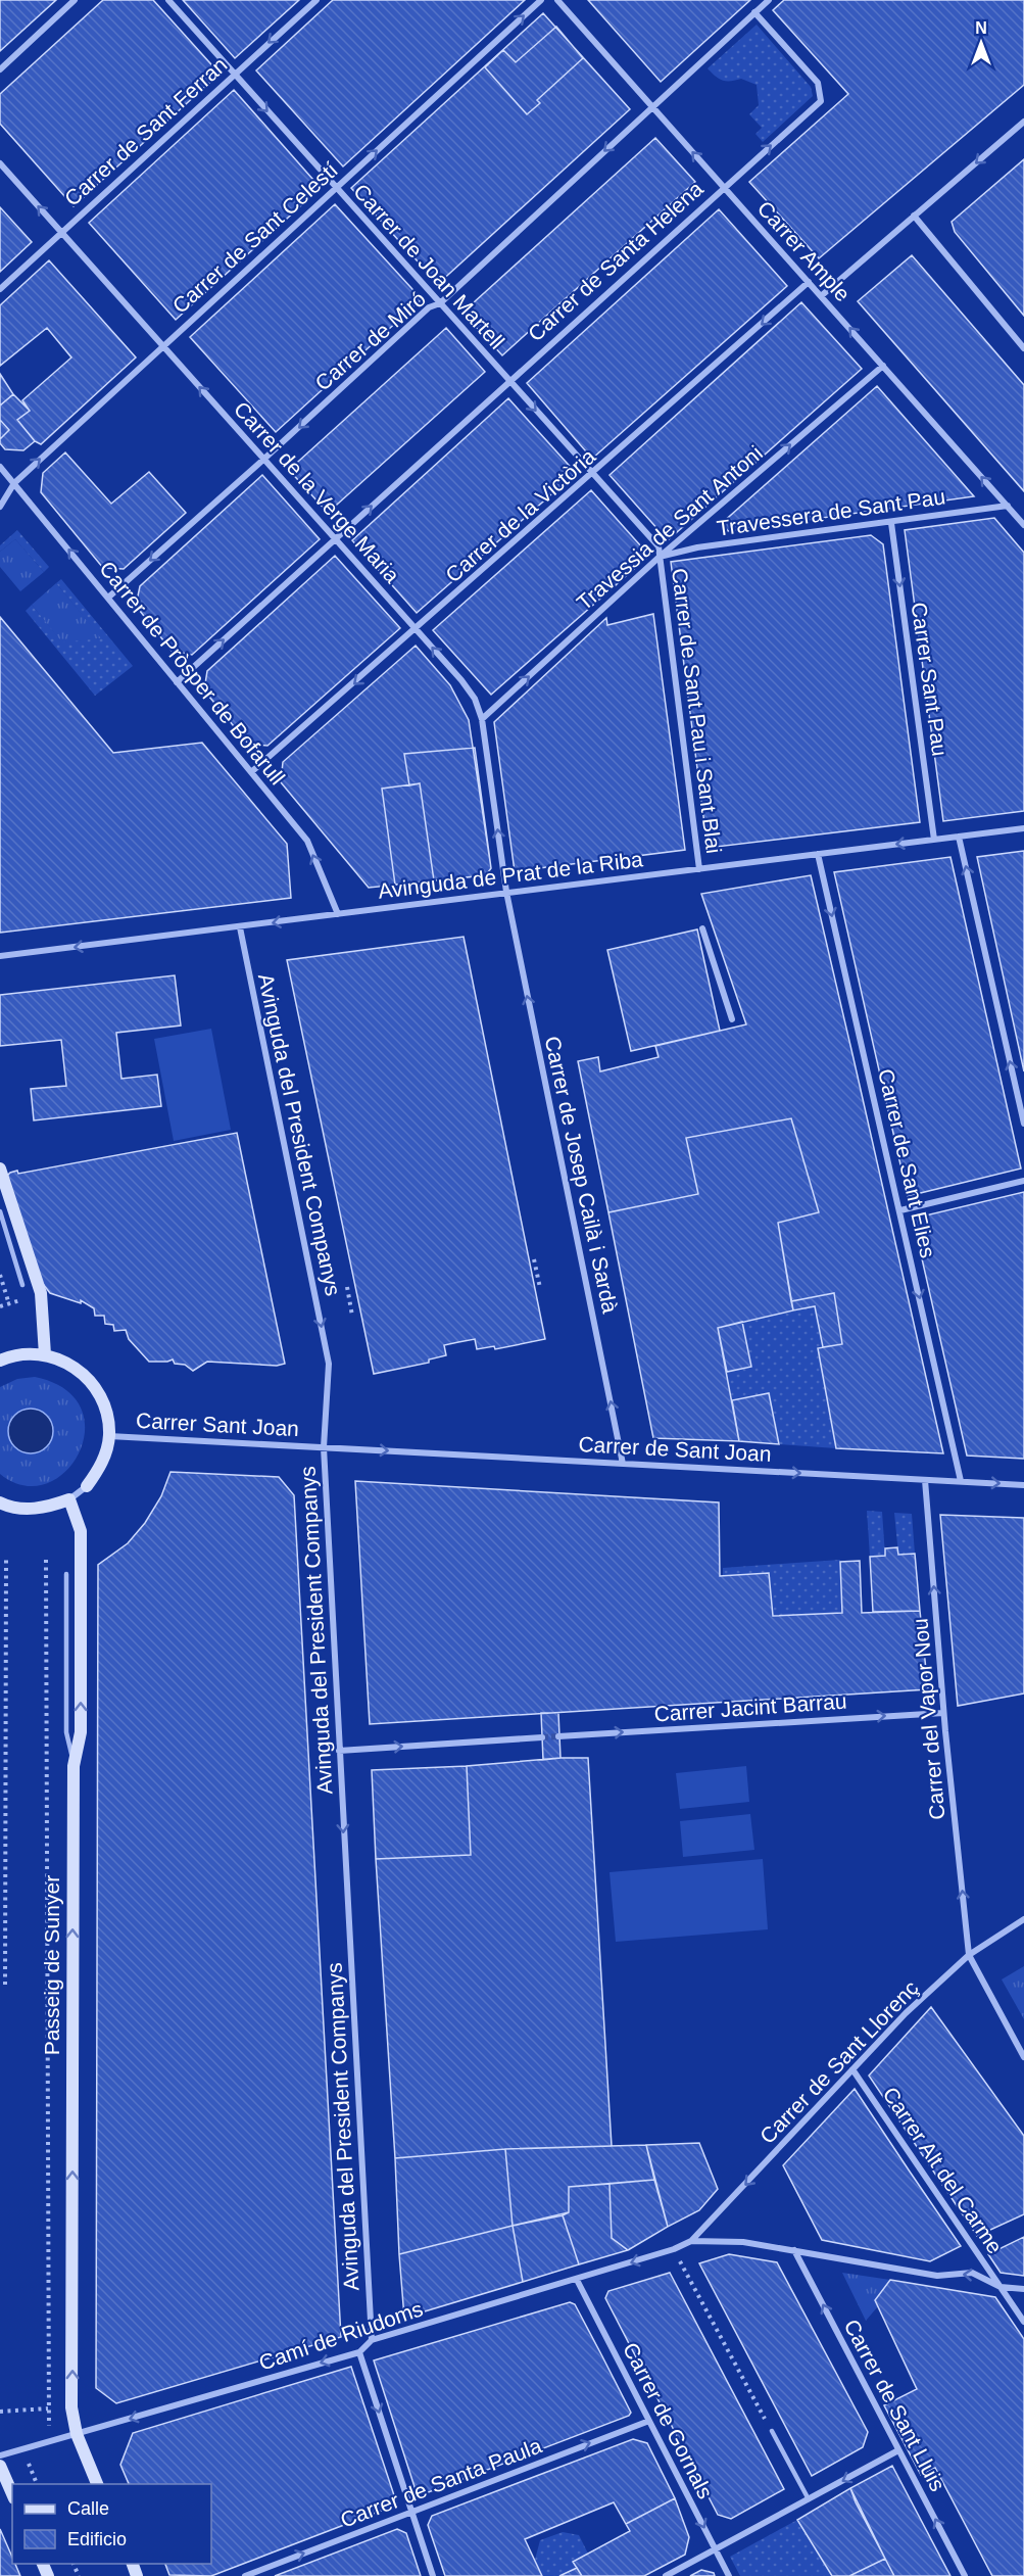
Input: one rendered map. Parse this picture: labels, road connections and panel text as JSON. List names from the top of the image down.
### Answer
{
  "streets": {
    "street": [
      "Carrer de Sant Ferran",
      "Carrer de Sant Celestí",
      "Carrer Ample",
      "Carrer de Santa Helena",
      "Carrer de Joan Martell",
      "Carrer de Miró",
      "Carrer de la Verge Maria",
      "Travessera de Sant Pau",
      "Carrer de la Victòria",
      "Travessia de Sant Antoni",
      "Carrer de Pròsper de Bofarull",
      "Carrer Sant Pau",
      "Carrer de Sant Pau i Sant Blai",
      "Avinguda de Prat de la Riba",
      "Avinguda del President Companys",
      "Carrer de Sant Elies",
      "Carrer de Josep Cailà i Sardà",
      "Carrer Sant Joan",
      "Carrer de Sant Joan",
      "Carrer Jacint Barrau",
      "Carrer del Vapor Nou",
      "Passeig de Sunyer",
      "Carrer de Sant Llorenç",
      "Carrer Alt del Carme",
      "Camí de Riudoms",
      "Carrer de Sant Lluis",
      "Carrer de Gornals",
      "Carrer de Santa Paula"
    ]
  },
  "crossings": [
    ["Carrer de Sant Ferran", "Carrer de Joan Martell"],
    ["Carrer de Sant Ferran", "Carrer de la Verge Maria"],
    ["Carrer de Sant Celestí", "Carrer de Joan Martell"],
    ["Carrer de Sant Celestí", "Carrer de la Verge Maria"],
    ["Carrer de Sant Celestí", "Carrer de Pròsper de Bofarull"],
    ["Carrer Ample", "Carrer de Santa Helena"],
    ["Carrer Ample", "Carrer de Miró"],
    ["Carrer Ample", "Travessera de Sant Pau"],
    ["Carrer Ample", "Carrer de la Victòria"],
    ["Carrer Ample", "Travessia de Sant Antoni"],
    ["Carrer de Santa Helena", "Carrer de Joan Martell"],
    ["Carrer de Santa Helena", "Carrer de Miró"],
    ["Carrer de Santa Helena", "Carrer de la Verge Maria"],
    ["Carrer de Santa Helena", "Carrer de Pròsper de Bofarull"],
    ["Carrer de Joan Martell", "Carrer de Miró"],
    ["Carrer de Joan Martell", "Travessera de Sant Pau"],
    ["Carrer de Joan Martell", "Carrer de la Victòria"],
    ["Carrer de Joan Martell", "Travessia de Sant Antoni"],
    ["Carrer de Joan Martell", "Carrer de Sant Pau i Sant Blai"],
    ["Carrer de Miró", "Carrer de la Verge Maria"],
    ["Carrer de Miró", "Carrer de Pròsper de Bofarull"],
    ["Carrer de la Verge Maria", "Carrer de la Victòria"],
    ["Carrer de la Verge Maria", "Travessia de Sant Antoni"],
    ["Carrer de la Verge Maria", "Avinguda de Prat de la Riba"],
    ["Carrer de la Verge Maria", "Carrer de Josep Cailà i Sardà"],
    ["Travessera de Sant Pau", "Travessia de Sant Antoni"],
    ["Travessera de Sant Pau", "Carrer Sant Pau"],
    ["Travessera de Sant Pau", "Carrer de Sant Pau i Sant Blai"],
    ["Carrer de la Victòria", "Carrer de Pròsper de Bofarull"],
    ["Travessia de Sant Antoni", "Carrer de Sant Pau i Sant Blai"],
    ["Carrer de Pròsper de Bofarull", "Avinguda de Prat de la Riba"],
    ["Carrer Sant Pau", "Avinguda de Prat de la Riba"],
    ["Carrer de Sant Pau i Sant Blai", "Avinguda de Prat de la Riba"],
    ["Avinguda de Prat de la Riba", "Avinguda del President Companys"],
    ["Avinguda de Prat de la Riba", "Carrer de Sant Elies"],
    ["Avinguda de Prat de la Riba", "Carrer de Josep Cailà i Sardà"],
    ["Avinguda del President Companys", "Carrer Sant Joan"],
    ["Avinguda del President Companys", "Carrer de Sant Joan"],
    ["Avinguda del President Companys", "Camí de Riudoms"],
    ["Carrer de Sant Elies", "Carrer de Sant Joan"],
    ["Carrer de Josep Cailà i Sardà", "Carrer de Sant Joan"],
    ["Carrer Sant Joan", "Carrer de Sant Joan"],
    ["Carrer de Sant Joan", "Carrer del Vapor Nou"],
    ["Carrer Jacint Barrau", "Carrer del Vapor Nou"],
    ["Carrer del Vapor Nou", "Carrer de Sant Llorenç"],
    ["Passeig de Sunyer", "Camí de Riudoms"],
    ["Carrer de Sant Llorenç", "Carrer Alt del Carme"],
    ["Carrer de Sant Llorenç", "Camí de Riudoms"],
    ["Camí de Riudoms", "Carrer de Gornals"],
    ["Carrer de Gornals", "Carrer de Santa Paula"]
  ],
  "one_way": [
    "Carrer de Sant Celestí",
    "Carrer Ample",
    "Carrer de Santa Helena",
    "Carrer de Joan Martell",
    "Carrer de Miró",
    "Carrer de la Verge Maria",
    "Carrer de la Victòria",
    "Travessia de Sant Antoni",
    "Carrer de Pròsper de Bofarull",
    "Carrer Sant Pau",
    "Avinguda de Prat de la Riba",
    "Avinguda del President Companys",
    "Carrer de Sant Elies",
    "Carrer de Josep Cailà i Sardà",
    "Carrer de Sant Joan",
    "Carrer Jacint Barrau",
    "Carrer del Vapor Nou",
    "Passeig de Sunyer",
    "Carrer de Sant Llorenç",
    "Camí de Riudoms",
    "Carrer de Sant Lluis",
    "Carrer de Gornals",
    "Carrer de Santa Paula"
  ],
  "legend": ["Calle", "Edificio"],
  "north": "top"
}
